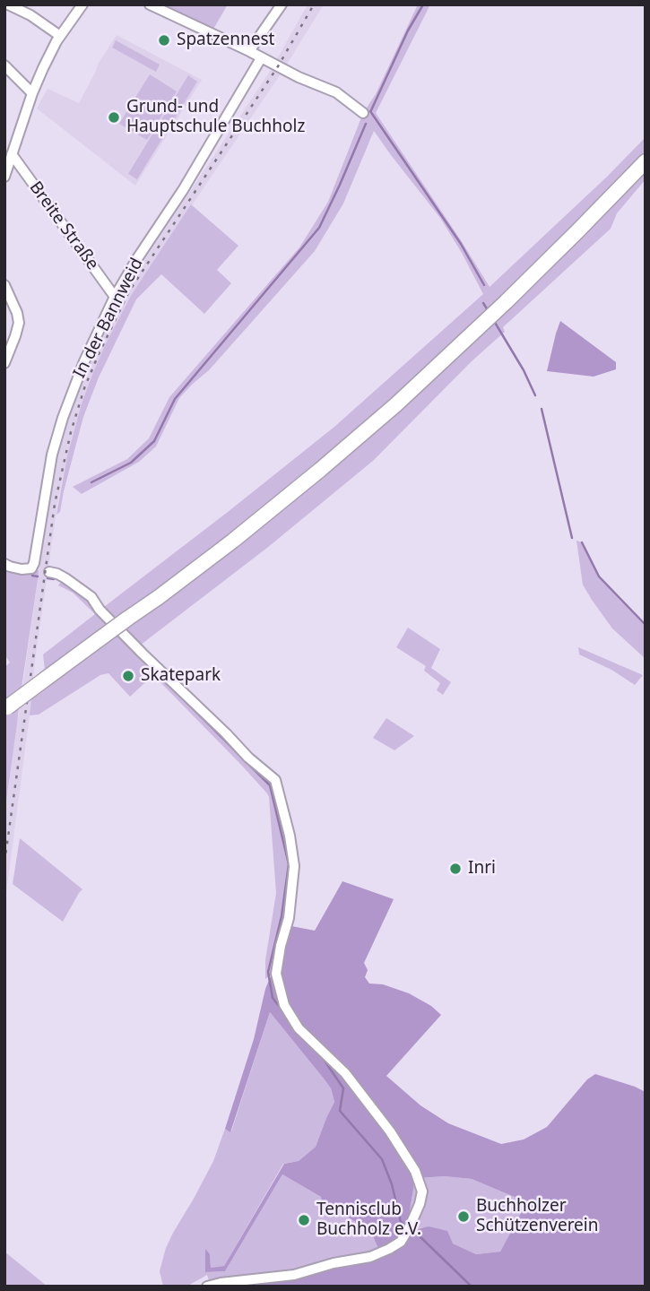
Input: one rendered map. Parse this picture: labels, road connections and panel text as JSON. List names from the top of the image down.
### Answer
{
  "streets": {
    "street": ["Breite Straße", "In der Bannweid"]
  },
  "crossings": [
    ["Breite Straße", "In der Bannweid"]
  ],
  "places": [
    "Spatzennest",
    "Grund- und Hauptschule Buchholz",
    "Skatepark",
    "Inri",
    "Buchholzer Schützenverein",
    "Tennisclub Buchholz e.V."
  ]
}
